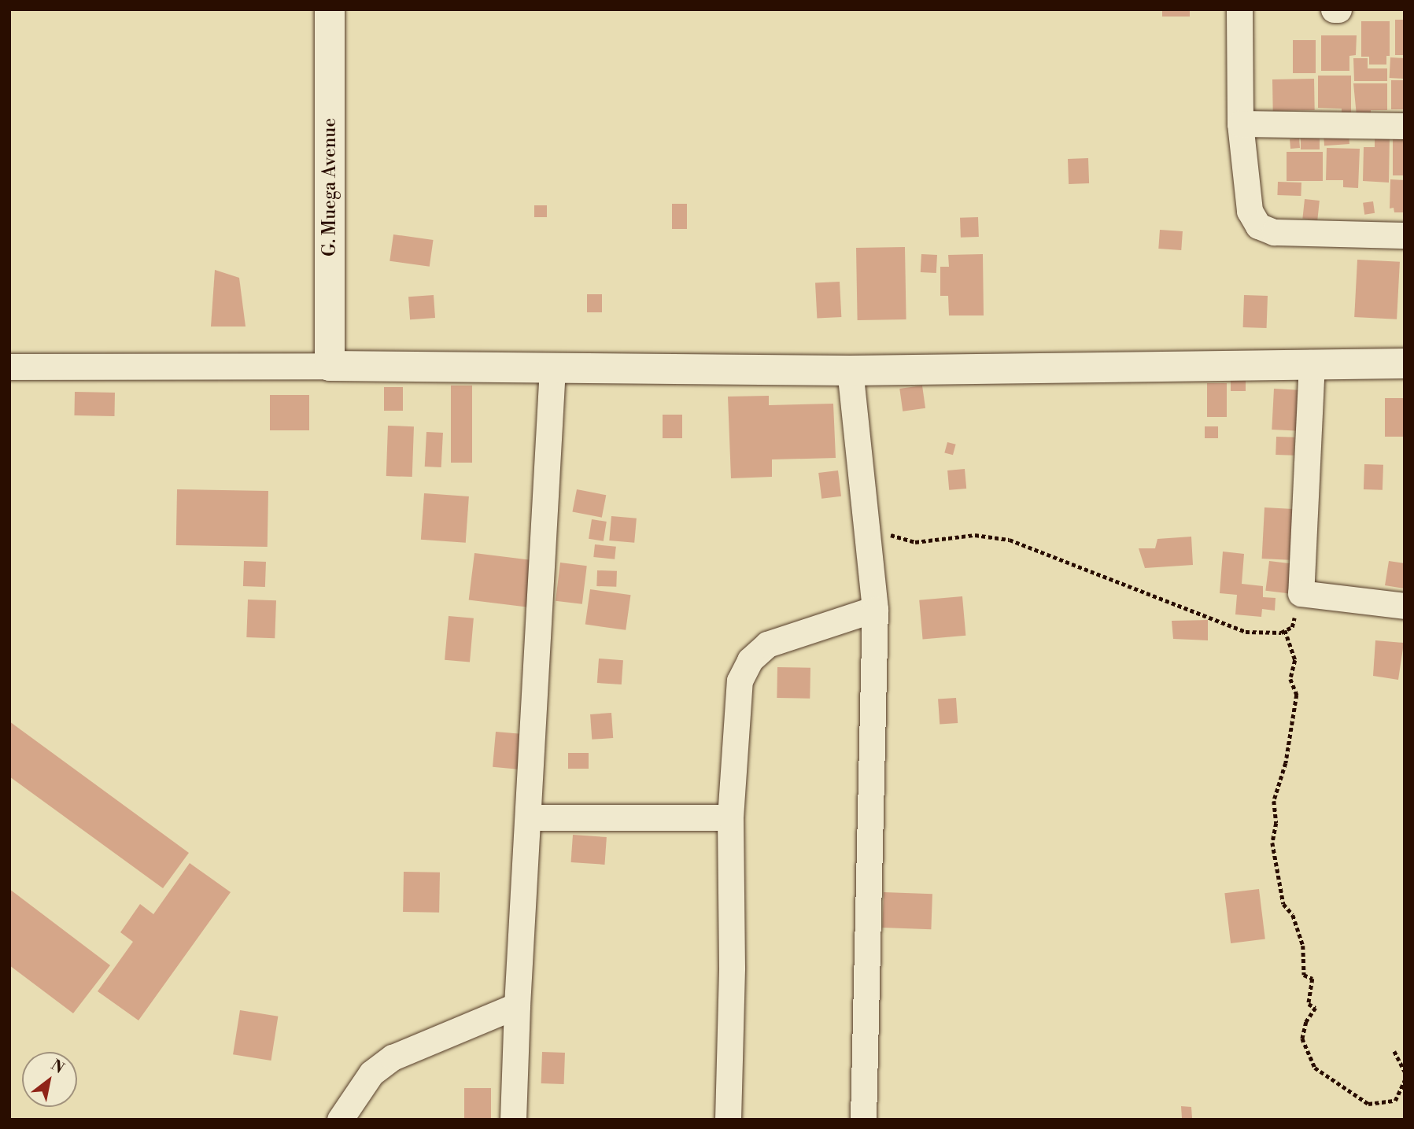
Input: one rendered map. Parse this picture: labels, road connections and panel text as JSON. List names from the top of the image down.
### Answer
{
  "streets": {
    "street": ["G. Muega Avenue"]
  },
  "north": "top right"
}
